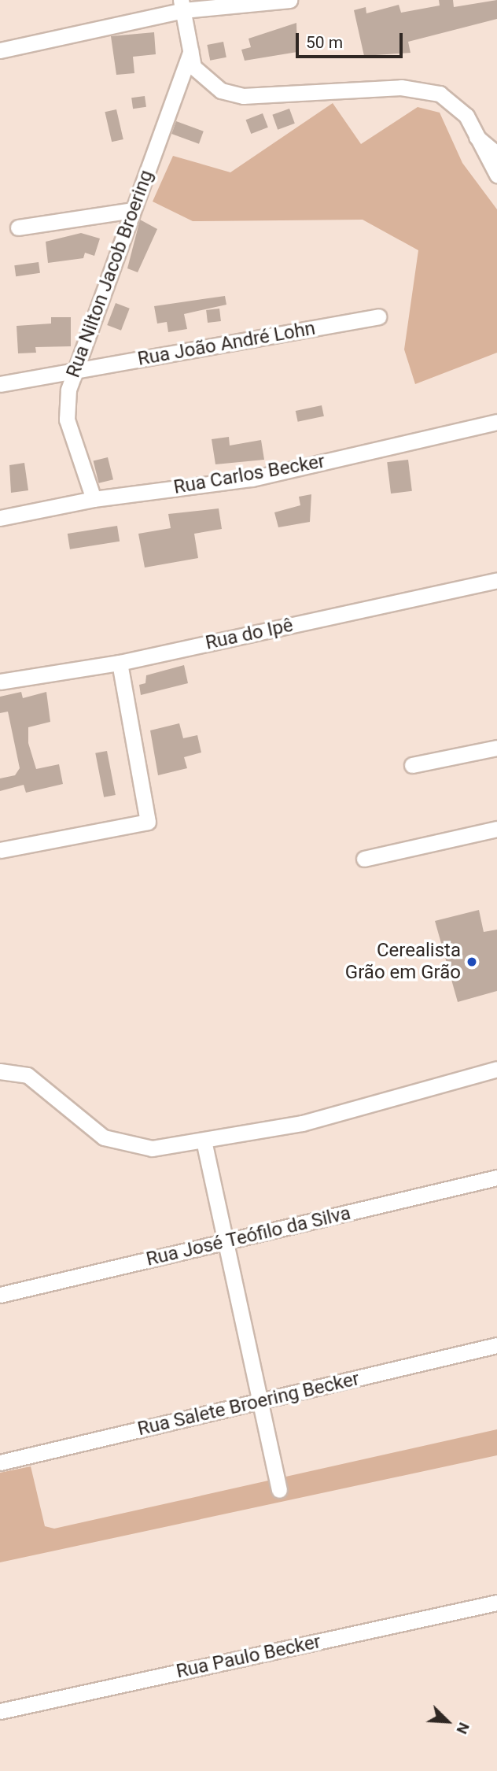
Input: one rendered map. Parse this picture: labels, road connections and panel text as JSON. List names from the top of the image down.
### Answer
{
  "streets": {
    "street": [
      "Rua Nilton Jacob Broering",
      "Rua João André Lohn",
      "Rua Carlos Becker",
      "Rua do Ipê",
      "Rua José Teófilo da Silva",
      "Rua Salete Broering Becker",
      "Rua Paulo Becker"
    ]
  },
  "crossings": [
    ["Rua Nilton Jacob Broering", "Rua João André Lohn"],
    ["Rua Nilton Jacob Broering", "Rua Carlos Becker"]
  ],
  "places": ["Cerealista Grão em Grão"],
  "scale_bar": "50 m",
  "north": "bottom right"
}
